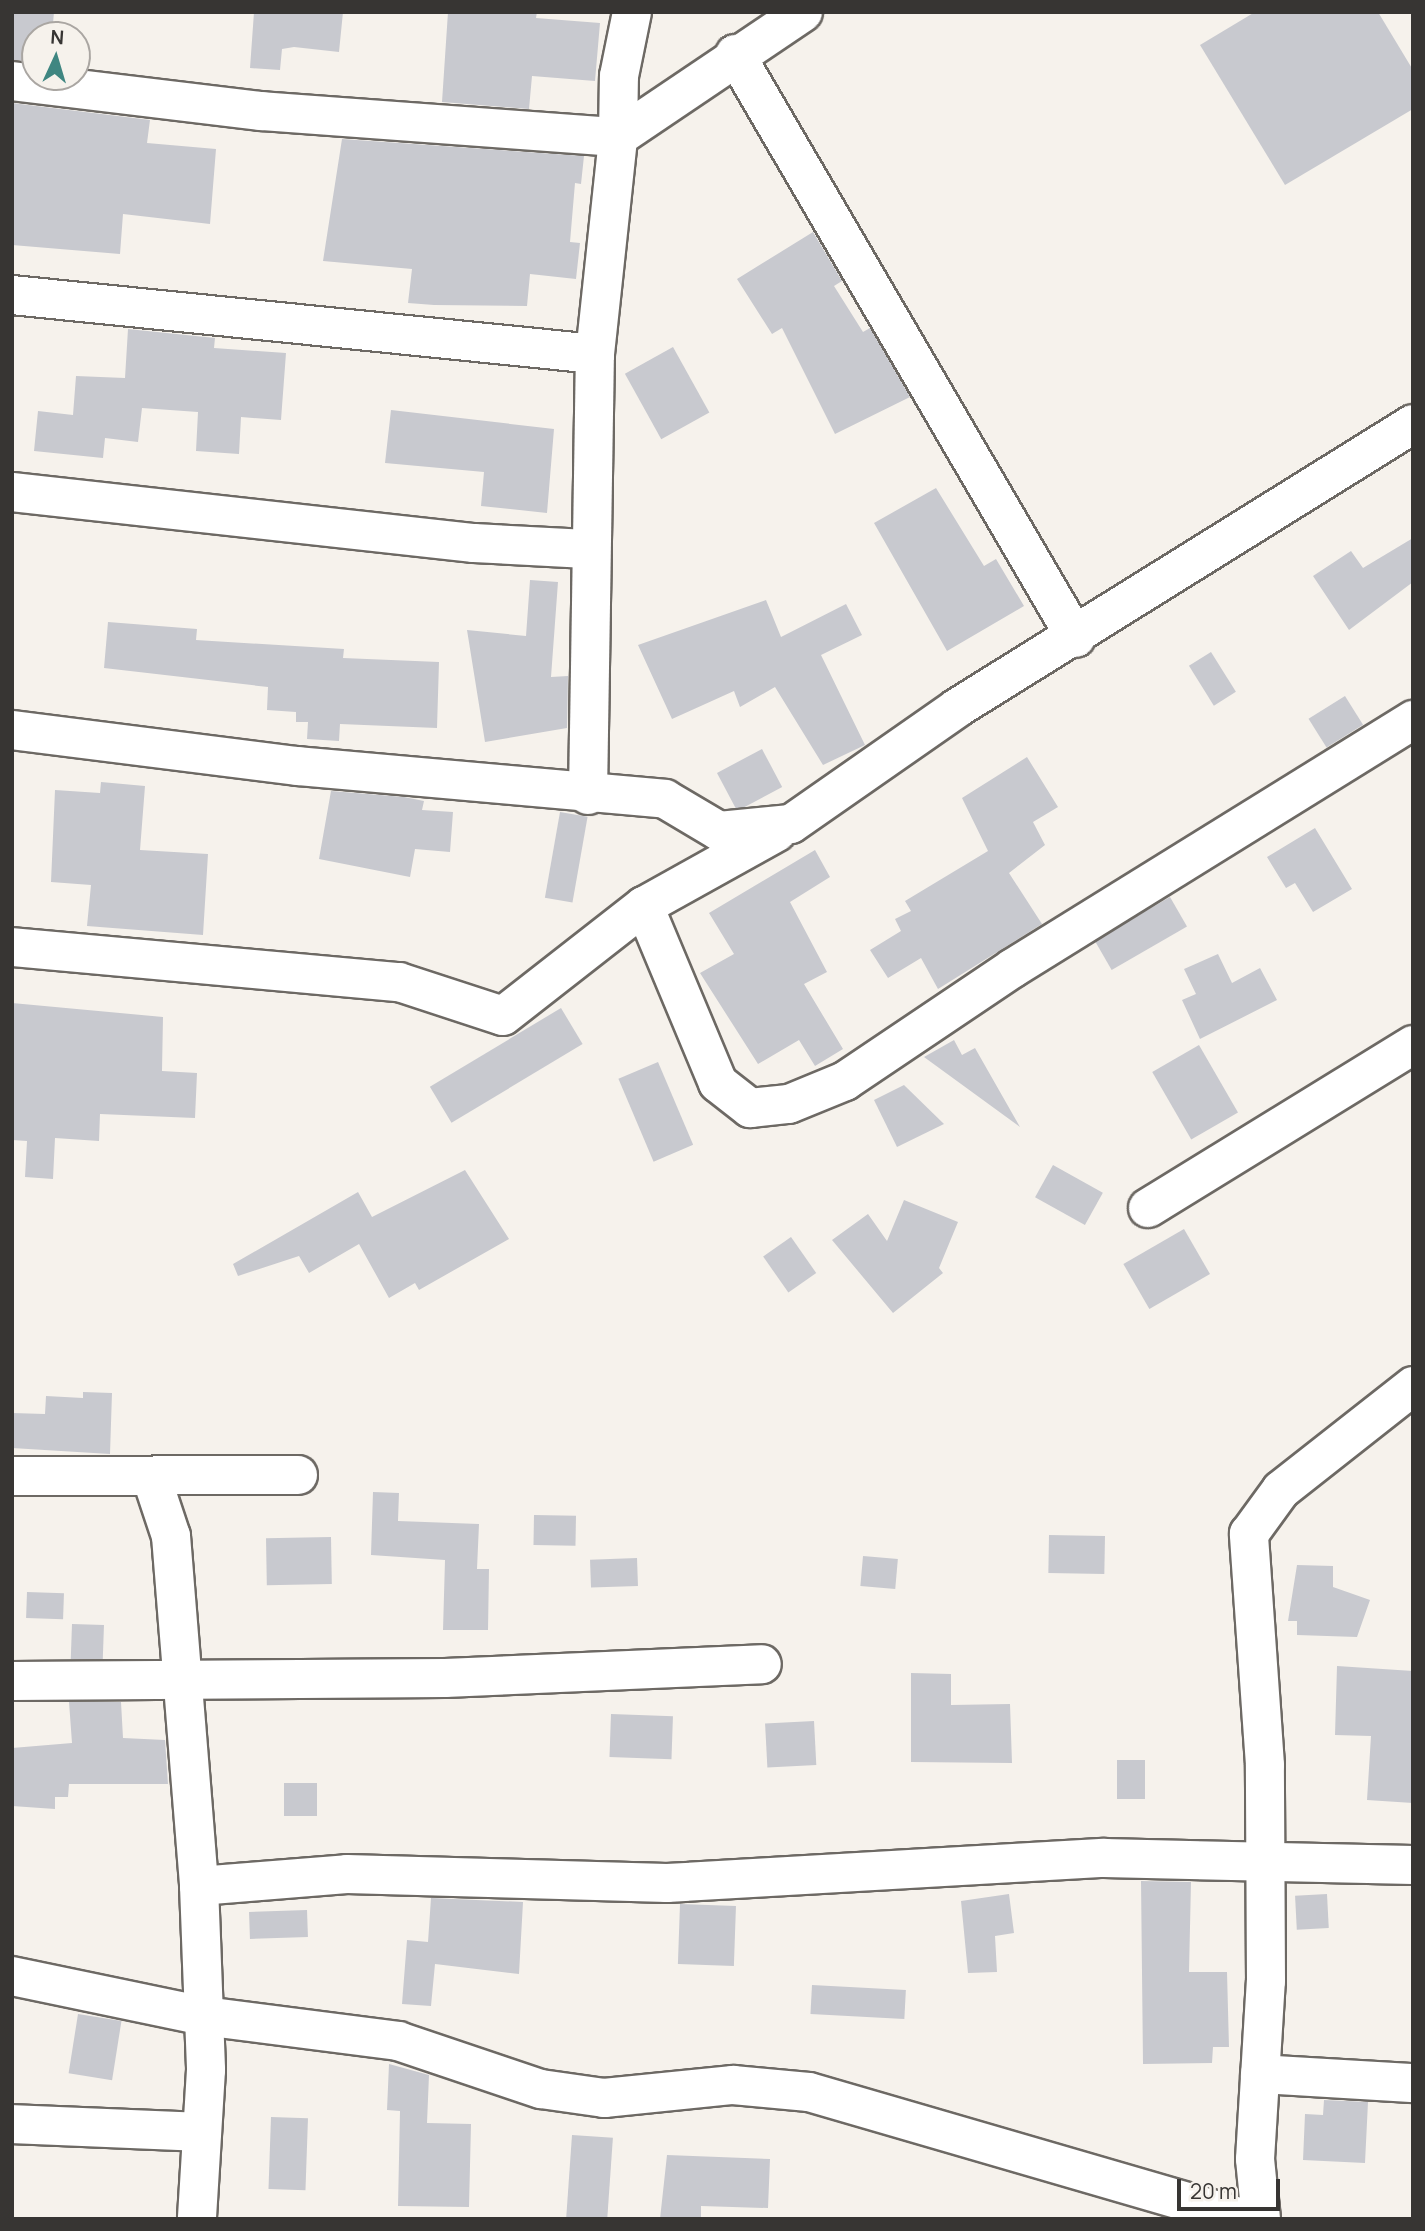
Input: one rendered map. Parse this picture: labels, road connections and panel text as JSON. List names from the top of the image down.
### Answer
{
  "scale_bar": "20 m",
  "north": "top"
}
